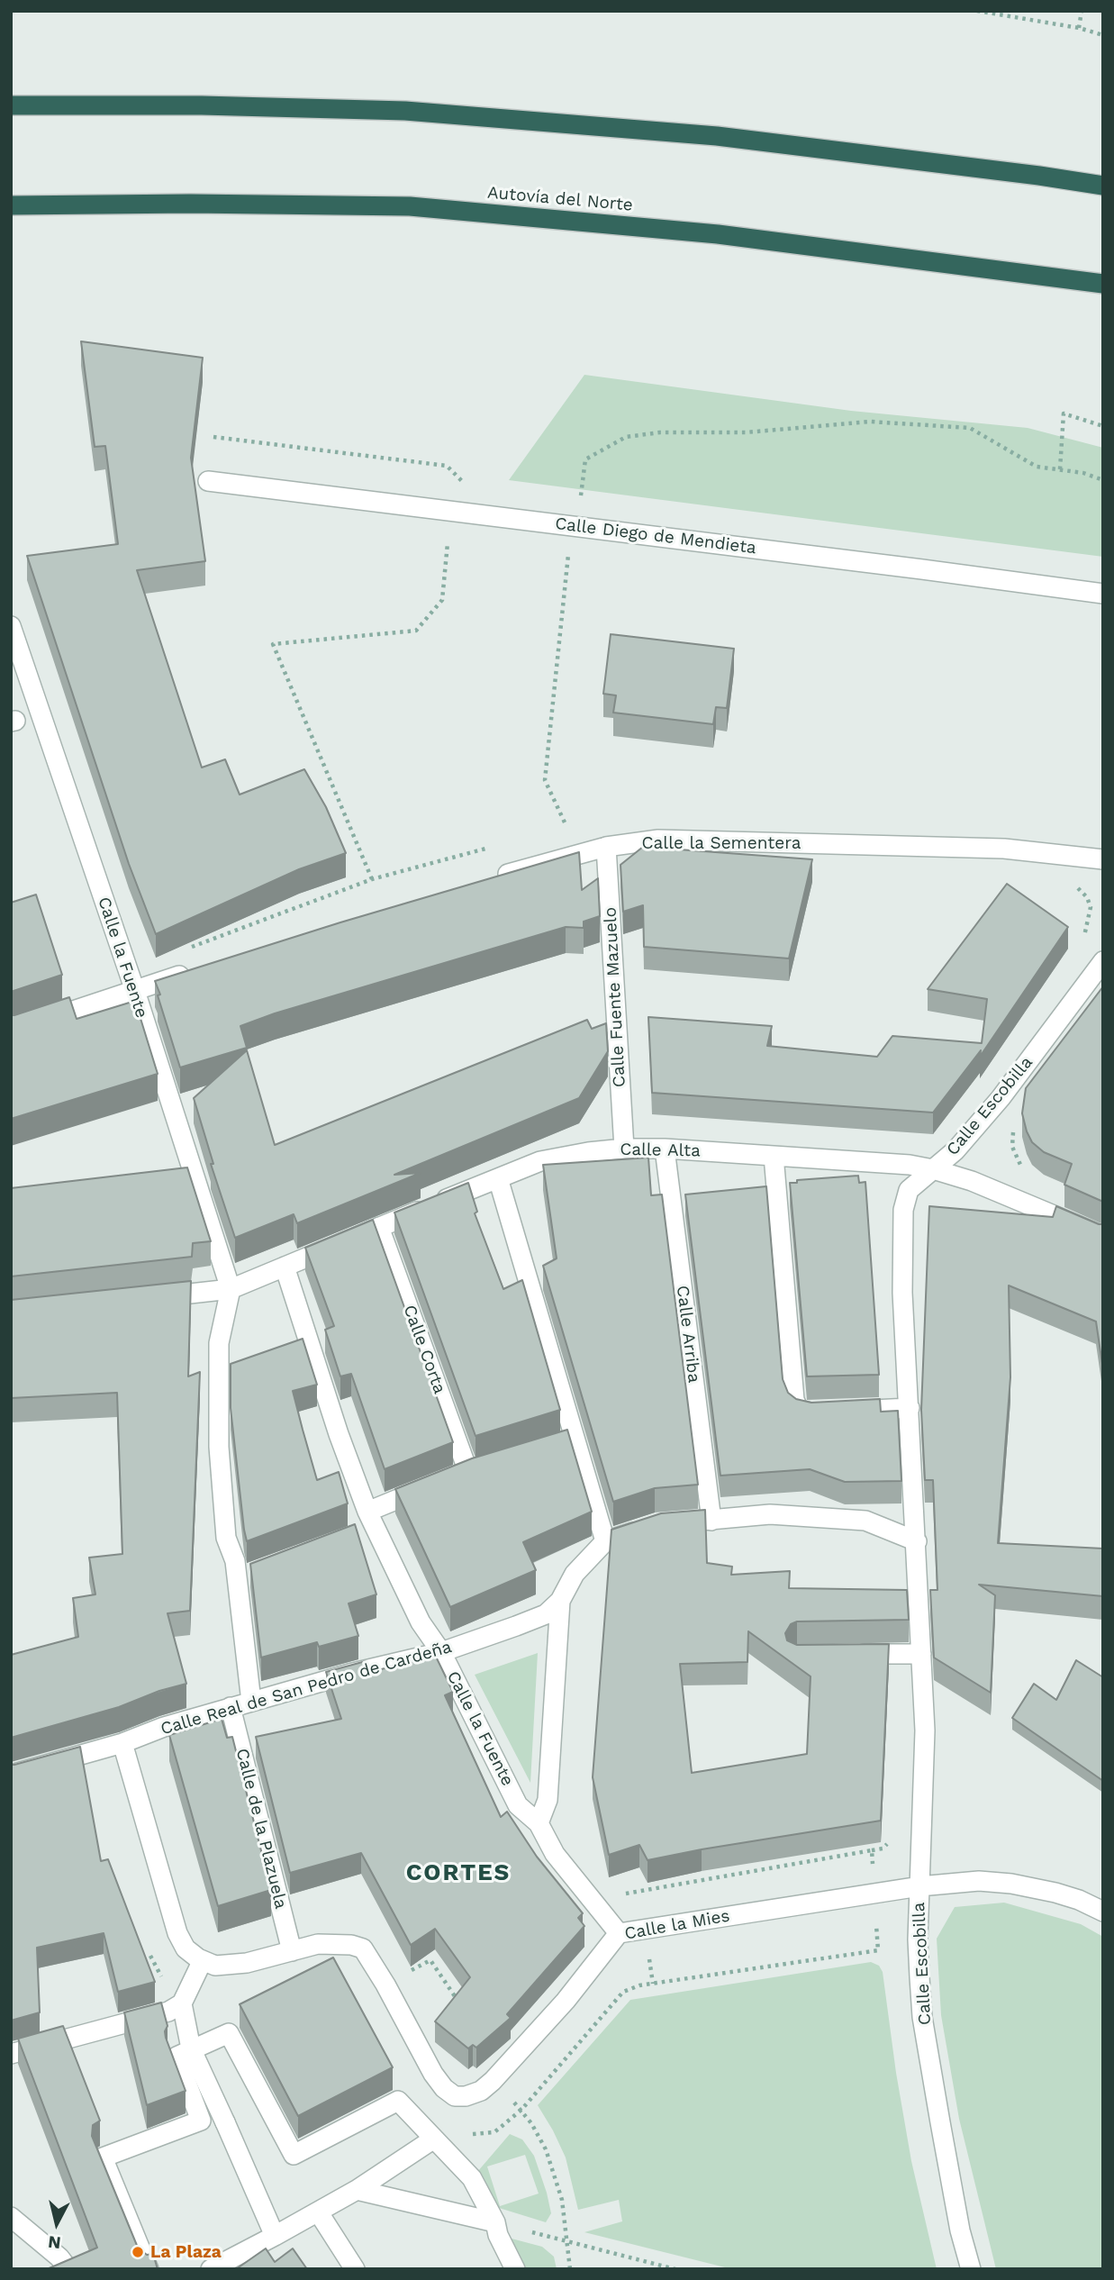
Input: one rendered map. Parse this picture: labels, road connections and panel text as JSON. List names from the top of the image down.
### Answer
{
  "streets": {
    "highway": ["Autovía del Norte"],
    "street": [
      "Calle Diego de Mendieta",
      "Calle la Sementera",
      "Calle la Fuente",
      "Calle Fuente Mazuelo",
      "Calle Escobilla",
      "Calle Alta",
      "Calle Arriba",
      "Calle Corta",
      "Calle Real de San Pedro de Cardeña",
      "Calle de la Plazuela",
      "Calle la Mies"
    ]
  },
  "crossings": [
    ["Calle la Sementera", "Calle Fuente Mazuelo"],
    ["Calle la Fuente", "Calle Alta"],
    ["Calle la Fuente", "Calle Real de San Pedro de Cardeña"],
    ["Calle la Fuente", "Calle la Mies"],
    ["Calle Fuente Mazuelo", "Calle Alta"],
    ["Calle Escobilla", "Calle Alta"],
    ["Calle Escobilla", "Calle Real de San Pedro de Cardeña"],
    ["Calle Escobilla", "Calle la Mies"],
    ["Calle Alta", "Calle Arriba"],
    ["Calle Alta", "Calle Corta"],
    ["Calle Arriba", "Calle Real de San Pedro de Cardeña"],
    ["Calle Real de San Pedro de Cardeña", "Calle de la Plazuela"],
    ["Calle de la Plazuela", "Calle la Mies"]
  ],
  "districts": ["CORTES"],
  "places": ["La Plaza"],
  "north": "bottom"
}
